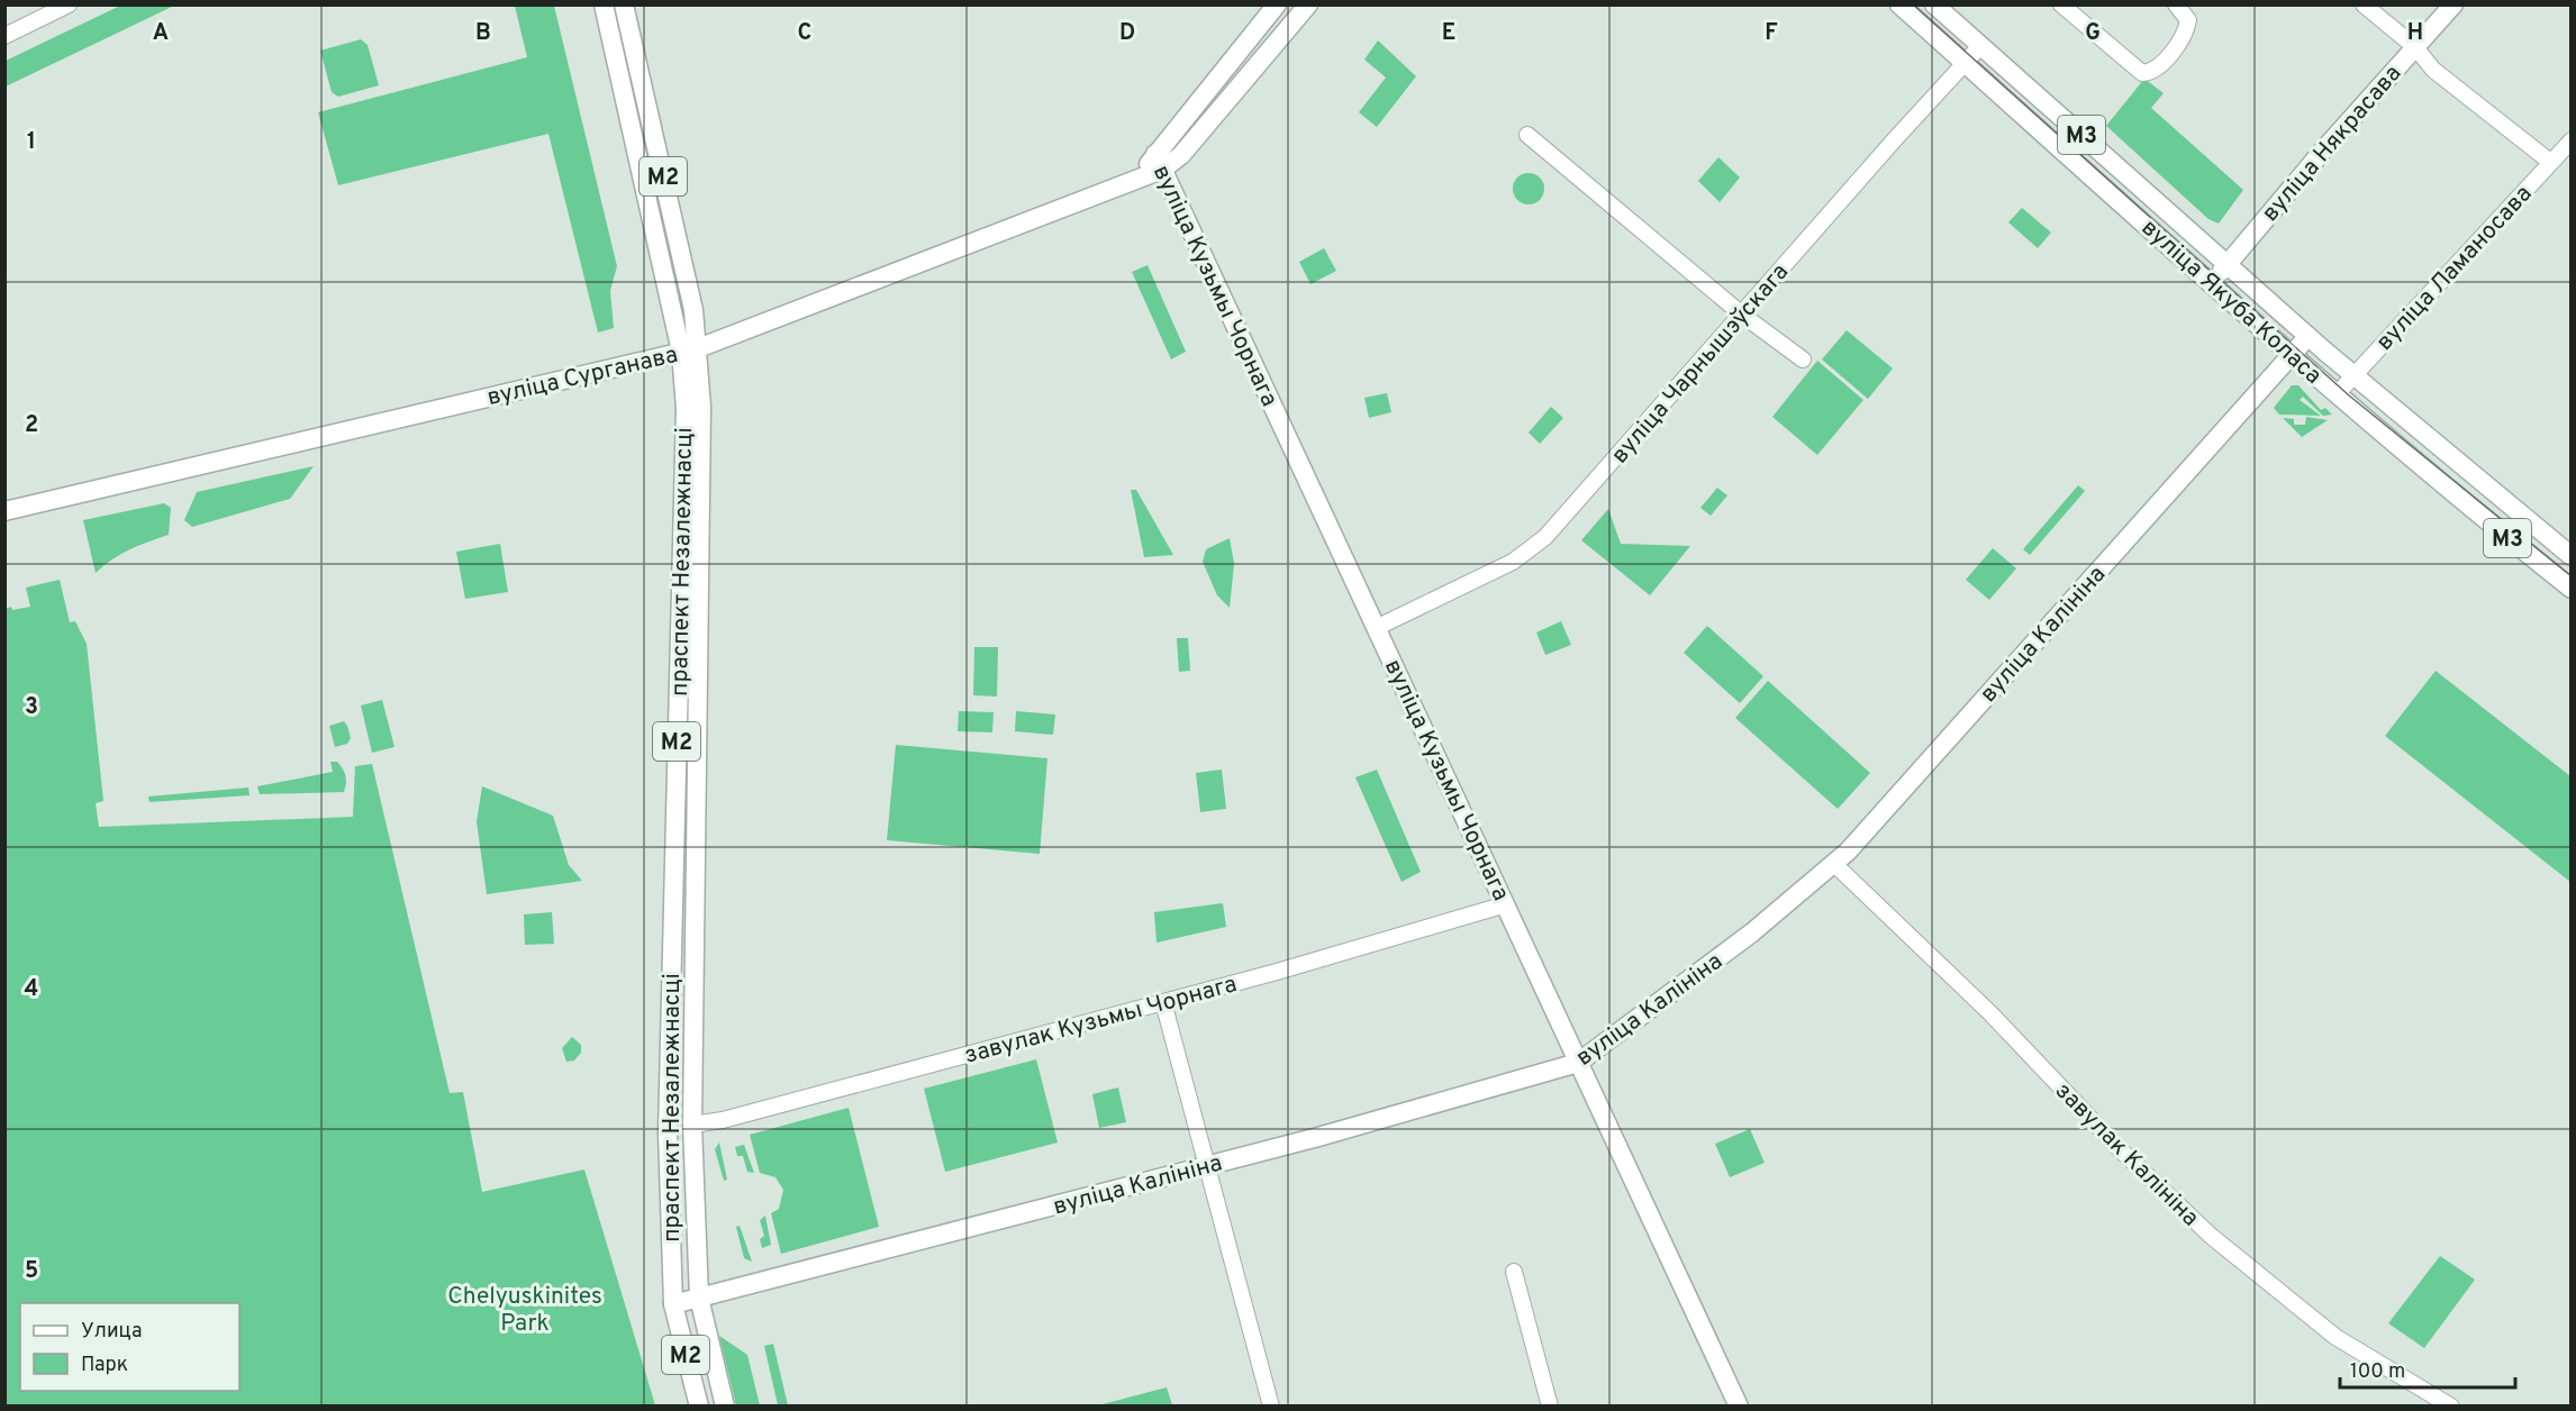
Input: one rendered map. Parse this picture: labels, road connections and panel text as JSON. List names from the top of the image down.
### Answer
{
  "streets": {
    "main road": [
      "М3",
      "вуліца Някрасава",
      "М2",
      "вуліца Кузьмы Чорнага",
      "вуліца Якуба Коласа",
      "вуліца Сурганава",
      "праспект Незалежнасці",
      "вуліца Калініна"
    ],
    "street": [
      "вуліца Ламаносава",
      "вуліца Чарнышэўскага",
      "завулак Кузьмы Чорнага",
      "завулак Калініна"
    ]
  },
  "crossings": [
    ["вуліца Някрасава", "вуліца Якуба Коласа"],
    ["вуліца Ламаносава", "вуліца Якуба Коласа"],
    ["вуліца Кузьмы Чорнага", "вуліца Чарнышэўскага"],
    ["вуліца Кузьмы Чорнага", "вуліца Сурганава"],
    ["вуліца Кузьмы Чорнага", "вуліца Калініна"],
    ["вуліца Кузьмы Чорнага", "завулак Кузьмы Чорнага"],
    ["вуліца Якуба Коласа", "вуліца Чарнышэўскага"],
    ["вуліца Якуба Коласа", "вуліца Калініна"],
    ["вуліца Сурганава", "праспект Незалежнасці"],
    ["праспект Незалежнасці", "вуліца Калініна"],
    ["праспект Незалежнасці", "завулак Кузьмы Чорнага"],
    ["вуліца Калініна", "завулак Калініна"]
  ],
  "parks": ["Chelyuskinites Park"],
  "legend": ["Улица", "Парк"],
  "scale_bar": "100 m",
  "grid": {
    "columns": [
      "A",
      "B",
      "C",
      "D",
      "E",
      "F",
      "G",
      "H"
    ],
    "rows": [
      "1",
      "2",
      "3",
      "4",
      "5"
    ]
  }
}
